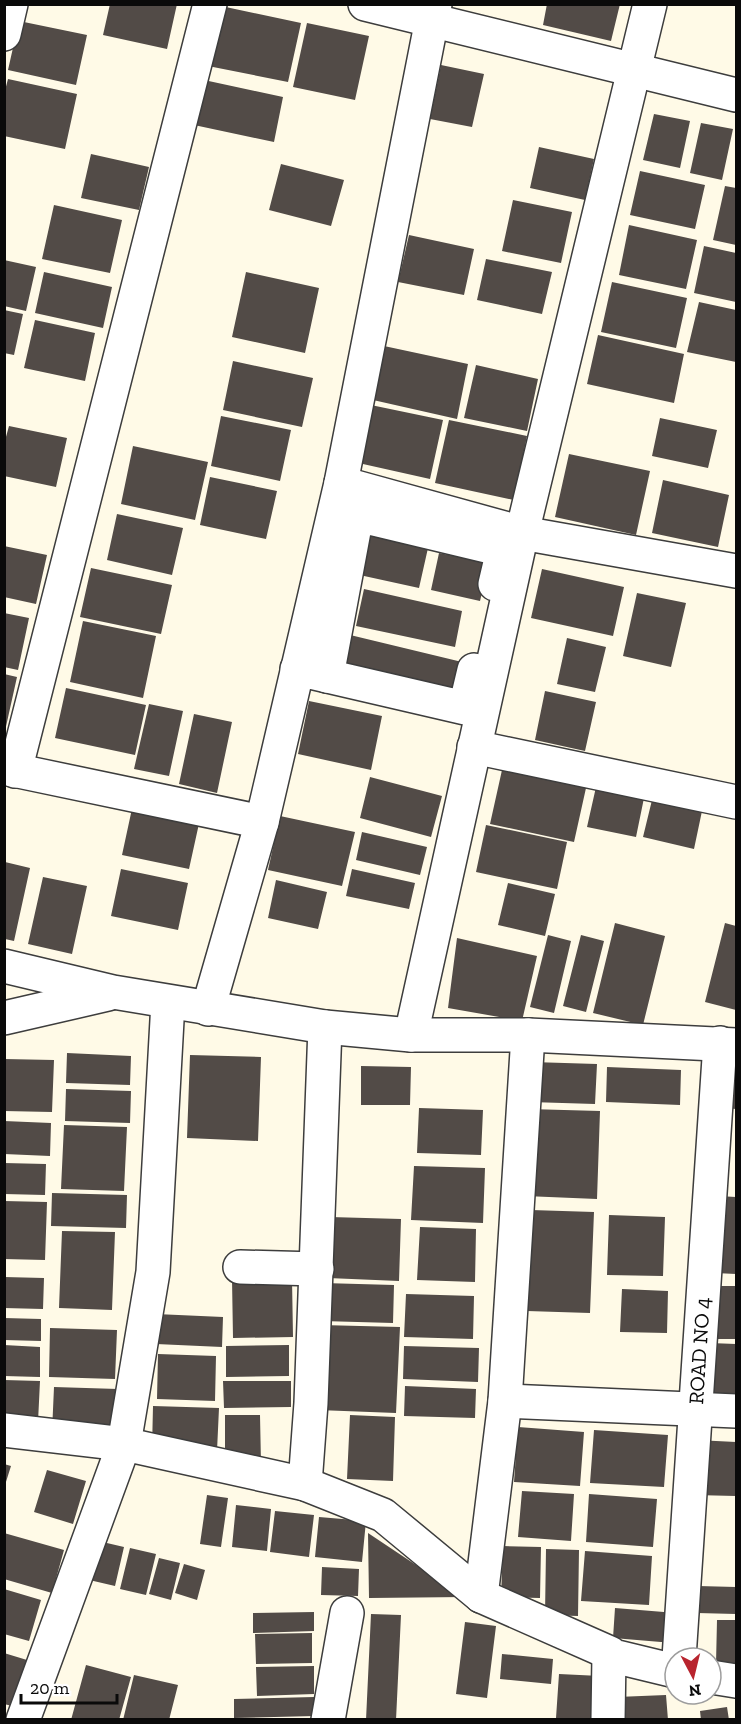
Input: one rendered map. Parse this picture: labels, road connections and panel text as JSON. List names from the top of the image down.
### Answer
{
  "streets": {
    "street": ["ROAD NO 4"]
  },
  "scale_bar": "20 m",
  "north": "bottom"
}
